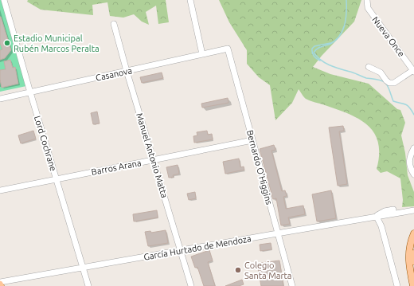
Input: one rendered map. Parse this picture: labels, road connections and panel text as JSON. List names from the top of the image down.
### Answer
{
  "streets": {
    "street": [
      "Nueva Once",
      "Casanova",
      "Lord Cochrane",
      "Manuel Antonio Matta",
      "Barros Arana",
      "Bernardo O'Higgins",
      "García Hurtado de Mendoza"
    ]
  },
  "crossings": [
    ["Casanova", "Lord Cochrane"],
    ["Casanova", "Manuel Antonio Matta"],
    ["Casanova", "Bernardo O'Higgins"],
    ["Lord Cochrane", "Barros Arana"],
    ["Lord Cochrane", "García Hurtado de Mendoza"],
    ["Manuel Antonio Matta", "Barros Arana"],
    ["Manuel Antonio Matta", "García Hurtado de Mendoza"],
    ["Barros Arana", "Bernardo O'Higgins"],
    ["Bernardo O'Higgins", "García Hurtado de Mendoza"]
  ],
  "places": ["Estadio Municipal Rubén Marcos Peralta", "Colegio Santa Marta"]
}
